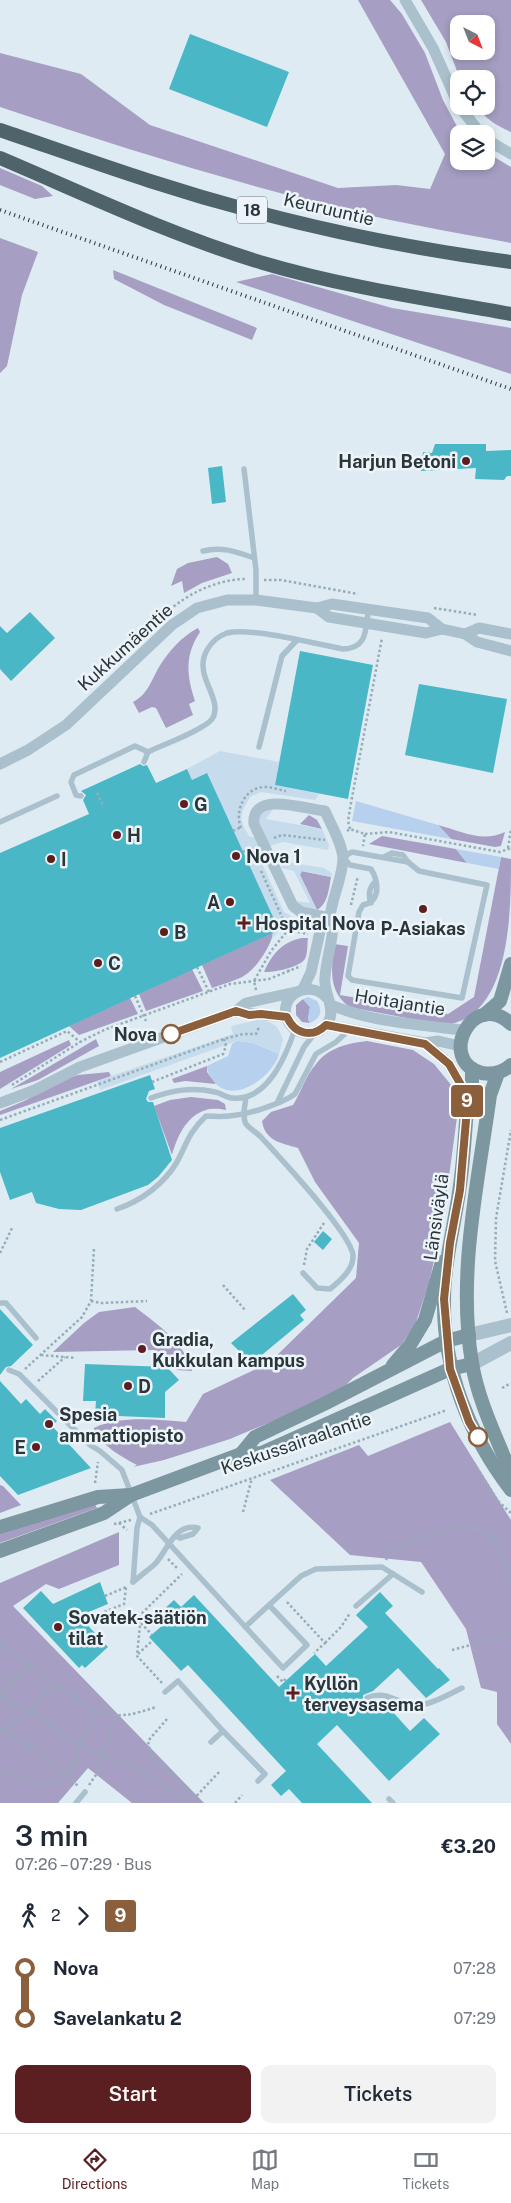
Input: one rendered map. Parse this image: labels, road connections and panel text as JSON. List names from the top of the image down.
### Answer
{
  "streets": {
    "highway": ["Keuruuntie", "18"],
    "main road": ["Länsiväylä", "Keskussairaalantie"],
    "street": ["Kukkumäentie", "Hoitajantie"]
  },
  "crossings": [
    ["Länsiväylä", "Keskussairaalantie"]
  ],
  "places": {
    "other": [
      "Harjun Betoni",
      "G",
      "H",
      "Nova 1",
      "I",
      "A",
      "P-Asiakas",
      "B",
      "C",
      "Nova",
      "Gradia, Kukkulan kampus",
      "D",
      "Spesia ammattiopisto",
      "E",
      "Sovatek-säätiön tilat"
    ],
    "health": ["Hospital Nova", "Kyllön terveysasema"]
  },
  "lines": ["bus line 9"],
  "north": "bottom right",
  "page": {
    "on_map": "9",
    "heading": ["3 min", "07:26 – 07:29 · Bus", "€3.20"],
    "legs": ["2", "9"],
    "list": [
      {
        "name": "Nova",
        "value": "07:28"
      },
      {
        "name": "Savelankatu 2",
        "value": "07:29"
      }
    ],
    "buttons": ["Start", "Tickets"],
    "tabs": ["Directions", "Map", "Tickets"]
  }
}
